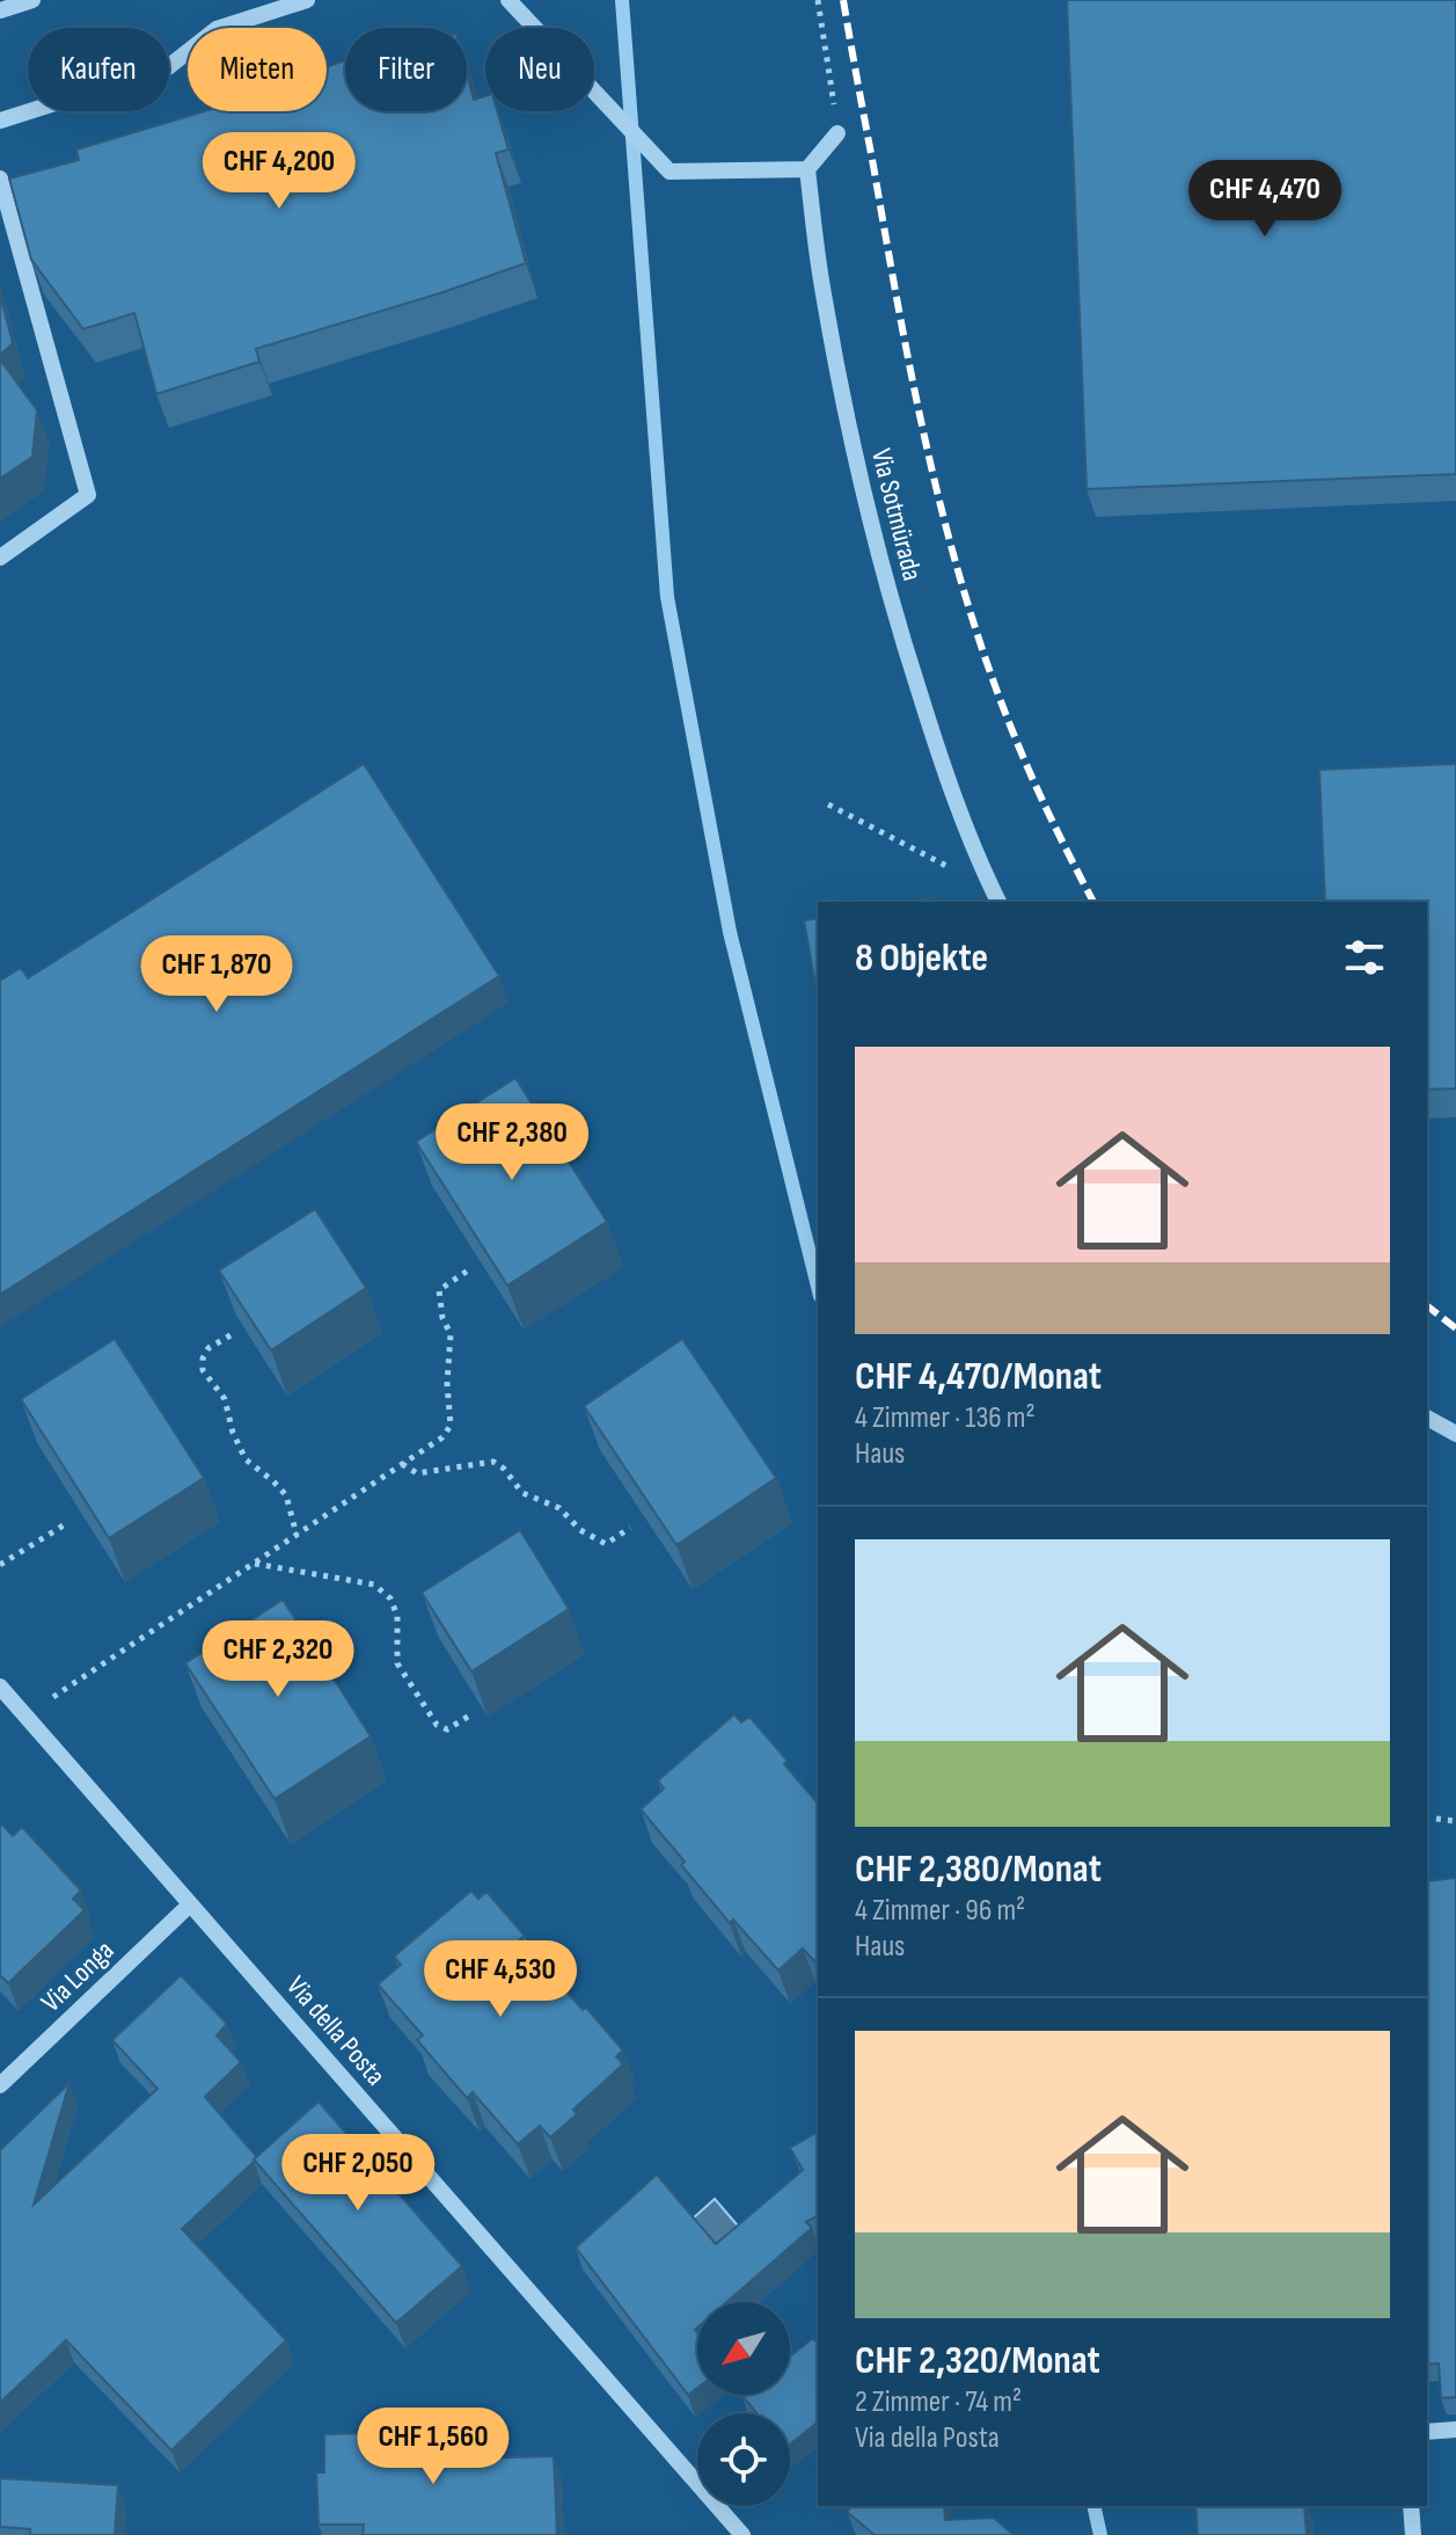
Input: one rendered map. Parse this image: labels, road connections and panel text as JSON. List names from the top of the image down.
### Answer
{
  "streets": {
    "street": ["Via Sotmürada", "Via Longa", "Via della Posta"]
  },
  "crossings": [
    ["Via Longa", "Via della Posta"]
  ],
  "north": "bottom left",
  "page": {
    "chip": [
      "Kaufen",
      "Mieten",
      "Filter",
      "Neu"
    ],
    "price": [
      "CHF 4,200",
      "CHF 4,470",
      "CHF 1,870",
      "CHF 2,380",
      "CHF 2,320",
      "CHF 4,530",
      "CHF 2,050",
      "CHF 1,560"
    ],
    "heading": "8 Objekte",
    "list": [
      {
        "name": "CHF 4,470/Monat",
        "note": "4 Zimmer · 136 m² · Haus"
      },
      {
        "name": "CHF 2,380/Monat",
        "note": "4 Zimmer · 96 m² · Haus"
      },
      {
        "name": "CHF 2,320/Monat",
        "note": "2 Zimmer · 74 m² · Via della Posta"
      }
    ]
  }
}
